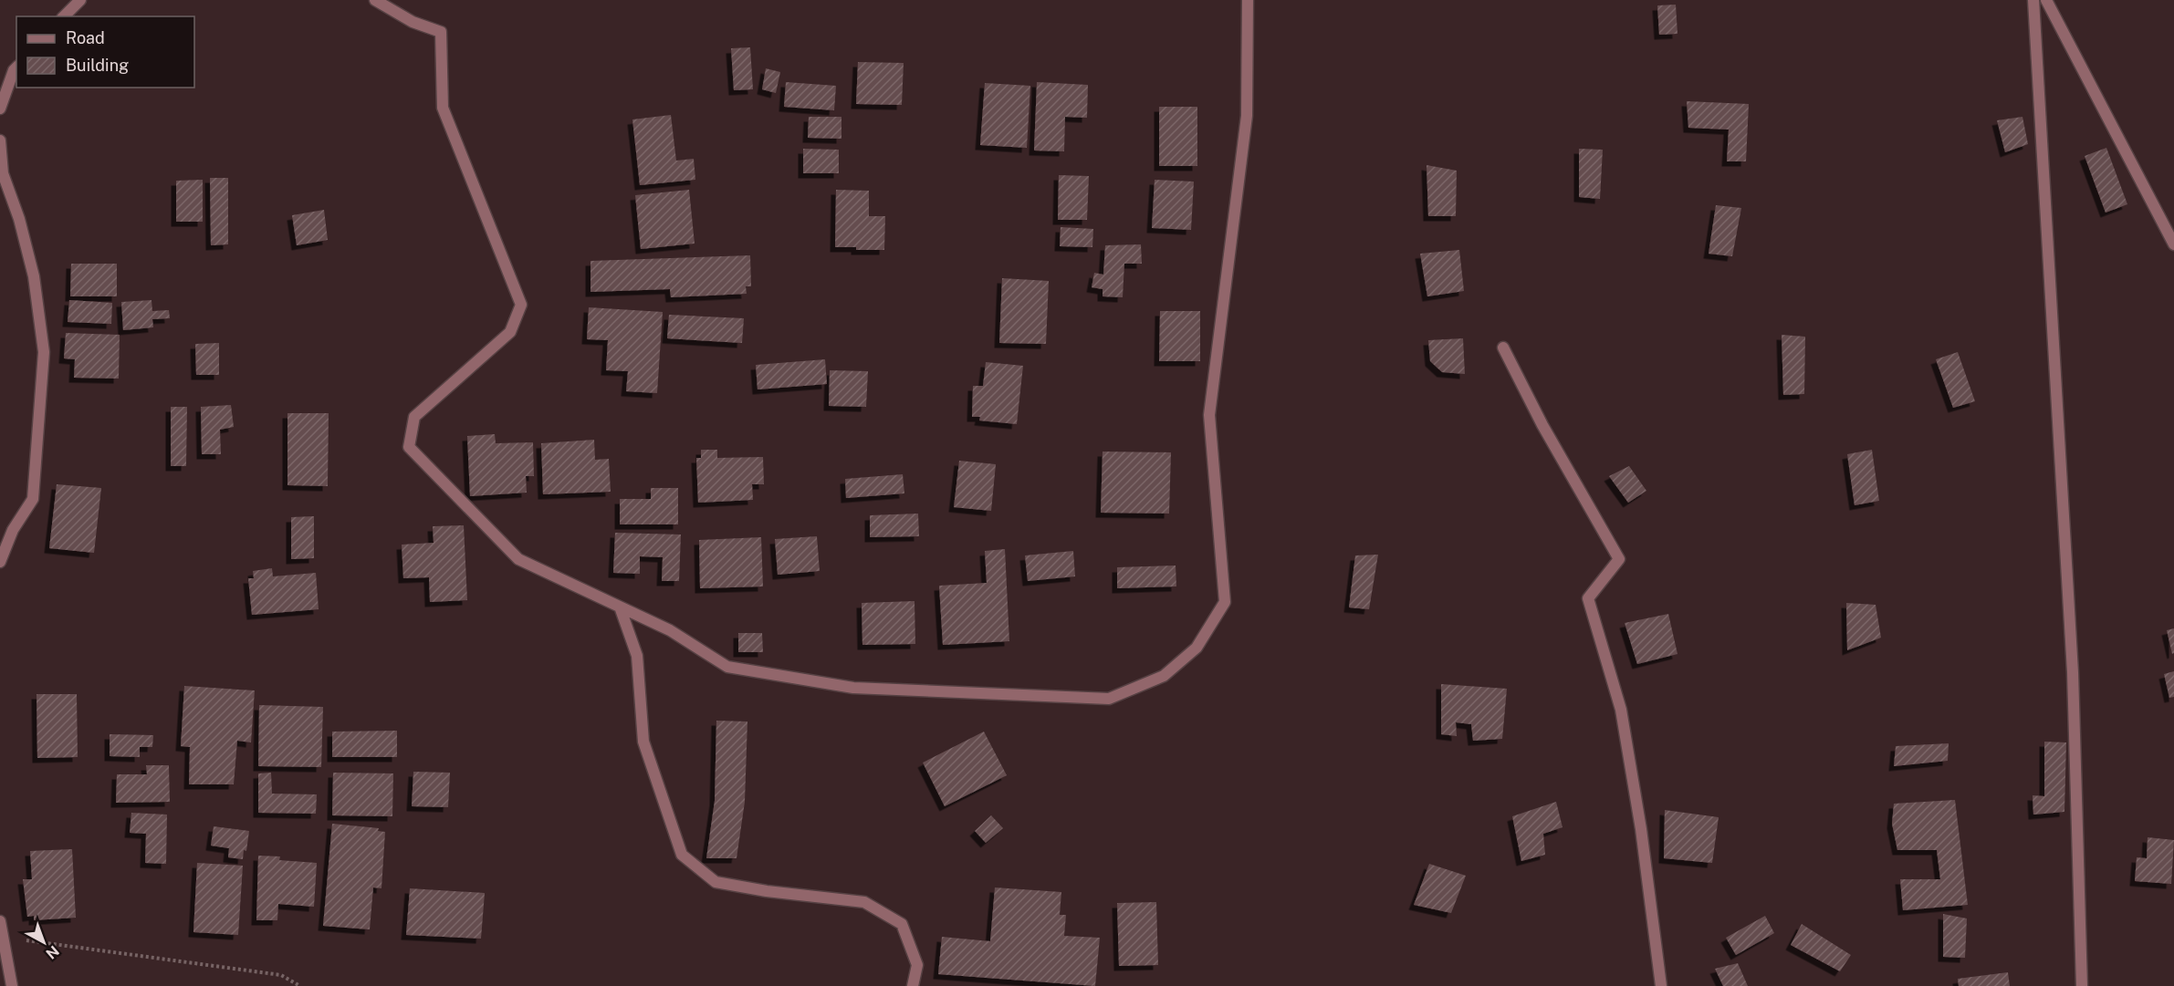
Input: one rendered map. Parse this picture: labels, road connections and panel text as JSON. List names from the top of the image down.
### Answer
{
  "legend": ["Road", "Building"],
  "north": "bottom right"
}
